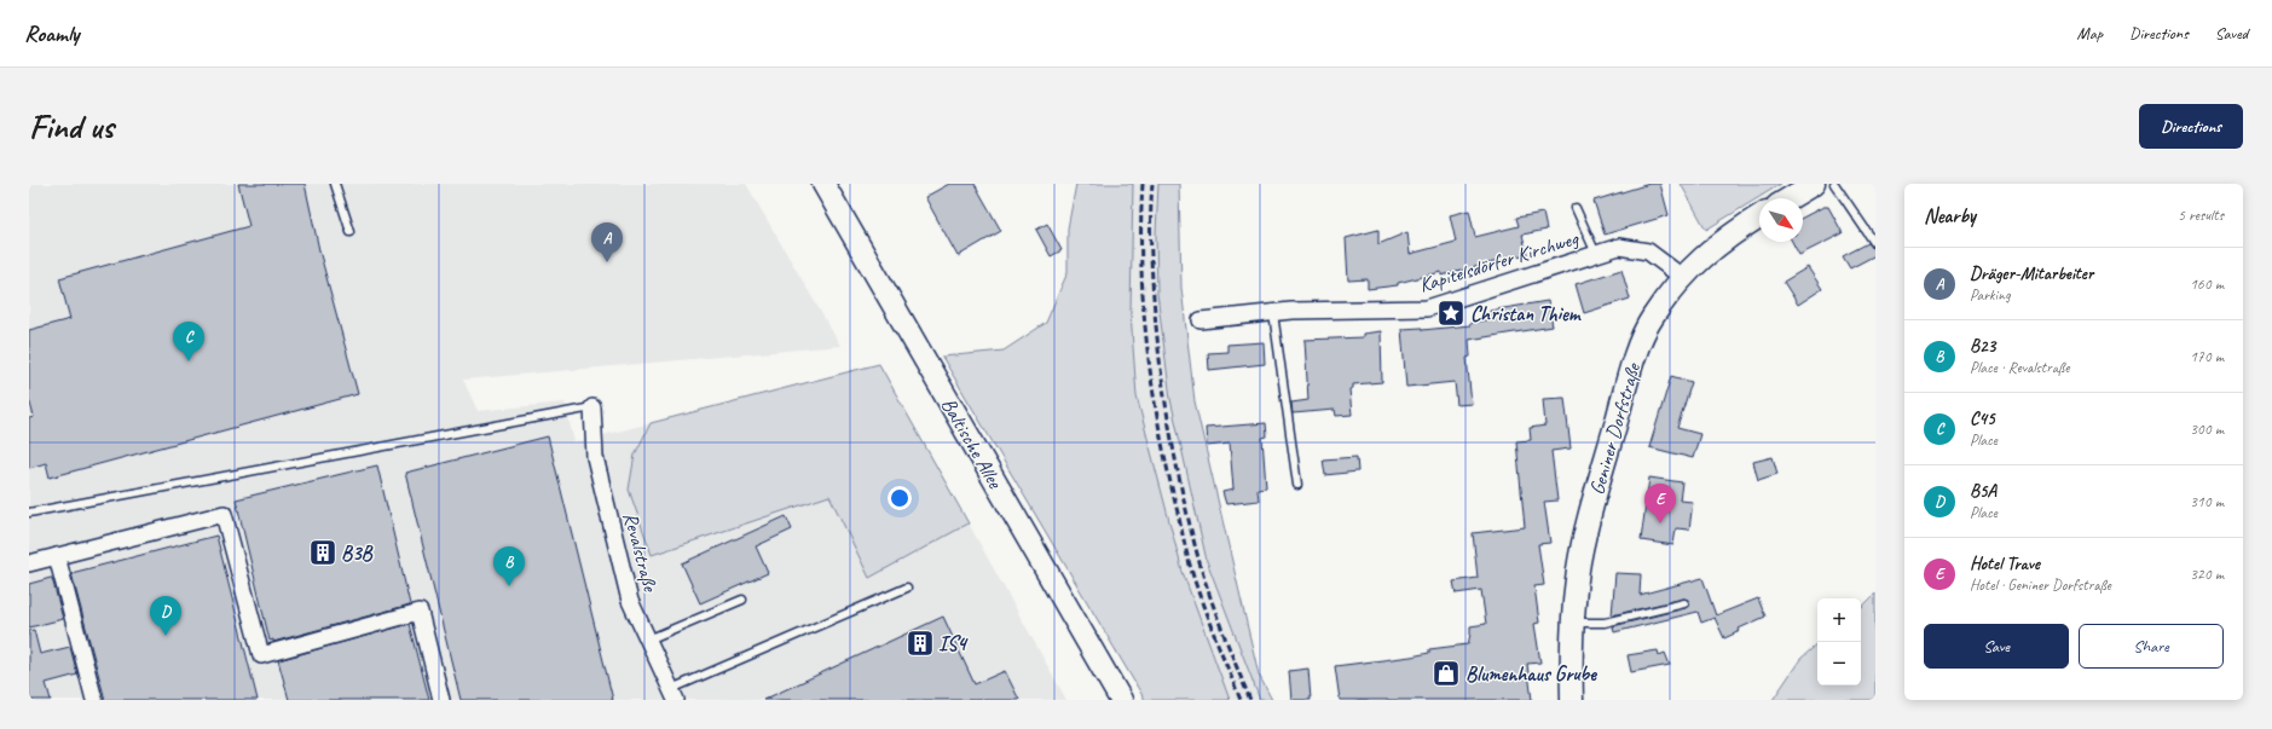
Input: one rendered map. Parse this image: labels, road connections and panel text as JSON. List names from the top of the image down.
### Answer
{
  "streets": {
    "main road": ["Geniner Dorfstraße", "Baltische Allee"],
    "street": ["Kapitelsdörfer Kirchweg", "Revalstraße"]
  },
  "crossings": [
    ["Kapitelsdörfer Kirchweg", "Geniner Dorfstraße"]
  ],
  "places": {
    "place": ["Christan Thiem"],
    "building": ["B3B", "IS4"],
    "shop": ["Blumenhaus Grube"]
  },
  "north": "bottom right",
  "page": {
    "header": "Roamly",
    "nav": ["Map", "Directions", "Saved"],
    "buttons": [
      "Directions",
      ["Save", "Share"]
    ],
    "title": "Find us",
    "heading": ["Nearby", "5 results"],
    "pins": [
      "A",
      "C",
      "E",
      "B",
      "D"
    ],
    "list": [
      {
        "mark": "A",
        "name": "Dräger-Mitarbeiter",
        "note": "Parking",
        "value": "160 m"
      },
      {
        "mark": "B",
        "name": "B23",
        "note": "Place · Revalstraße",
        "value": "170 m"
      },
      {
        "mark": "C",
        "name": "C45",
        "note": "Place",
        "value": "300 m"
      },
      {
        "mark": "D",
        "name": "B5A",
        "note": "Place",
        "value": "310 m"
      },
      {
        "mark": "E",
        "name": "Hotel Trave",
        "note": "Hotel · Geniner Dorfstraße",
        "value": "320 m"
      }
    ],
    "map_buttons": ["+", "−"]
  }
}
